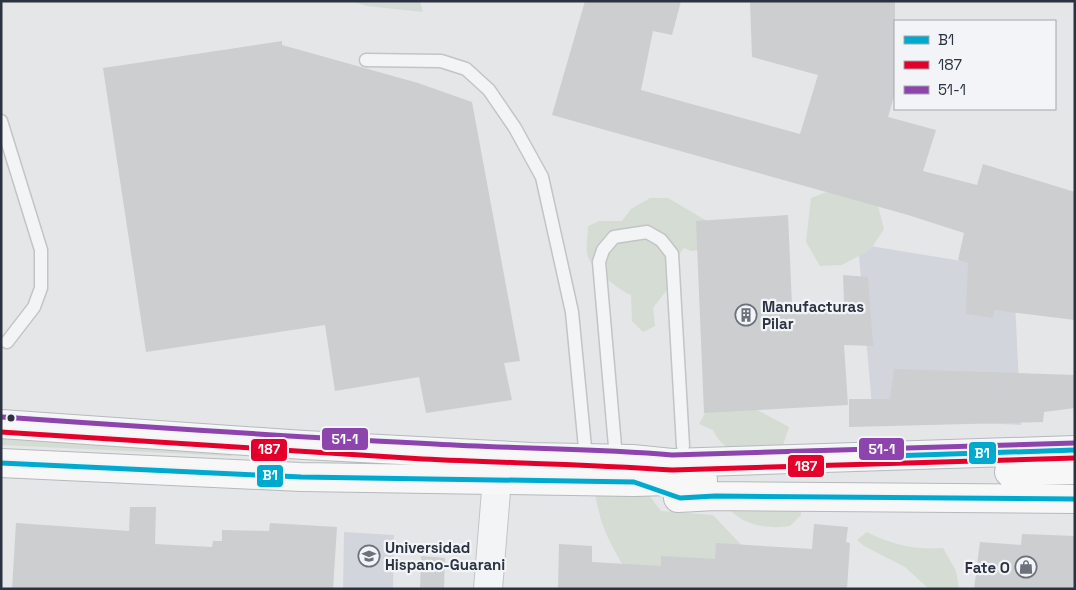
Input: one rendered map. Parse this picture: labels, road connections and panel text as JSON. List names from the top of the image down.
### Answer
{
  "places": {
    "building": ["Manufacturas Pilar"],
    "school or university": ["Universidad Hispano-Guarani"],
    "shop": ["Fate O"]
  },
  "lines": ["transit line 51-1", "transit line 187", "transit line B1"],
  "legend": ["B1", "187", "51-1"]
}
